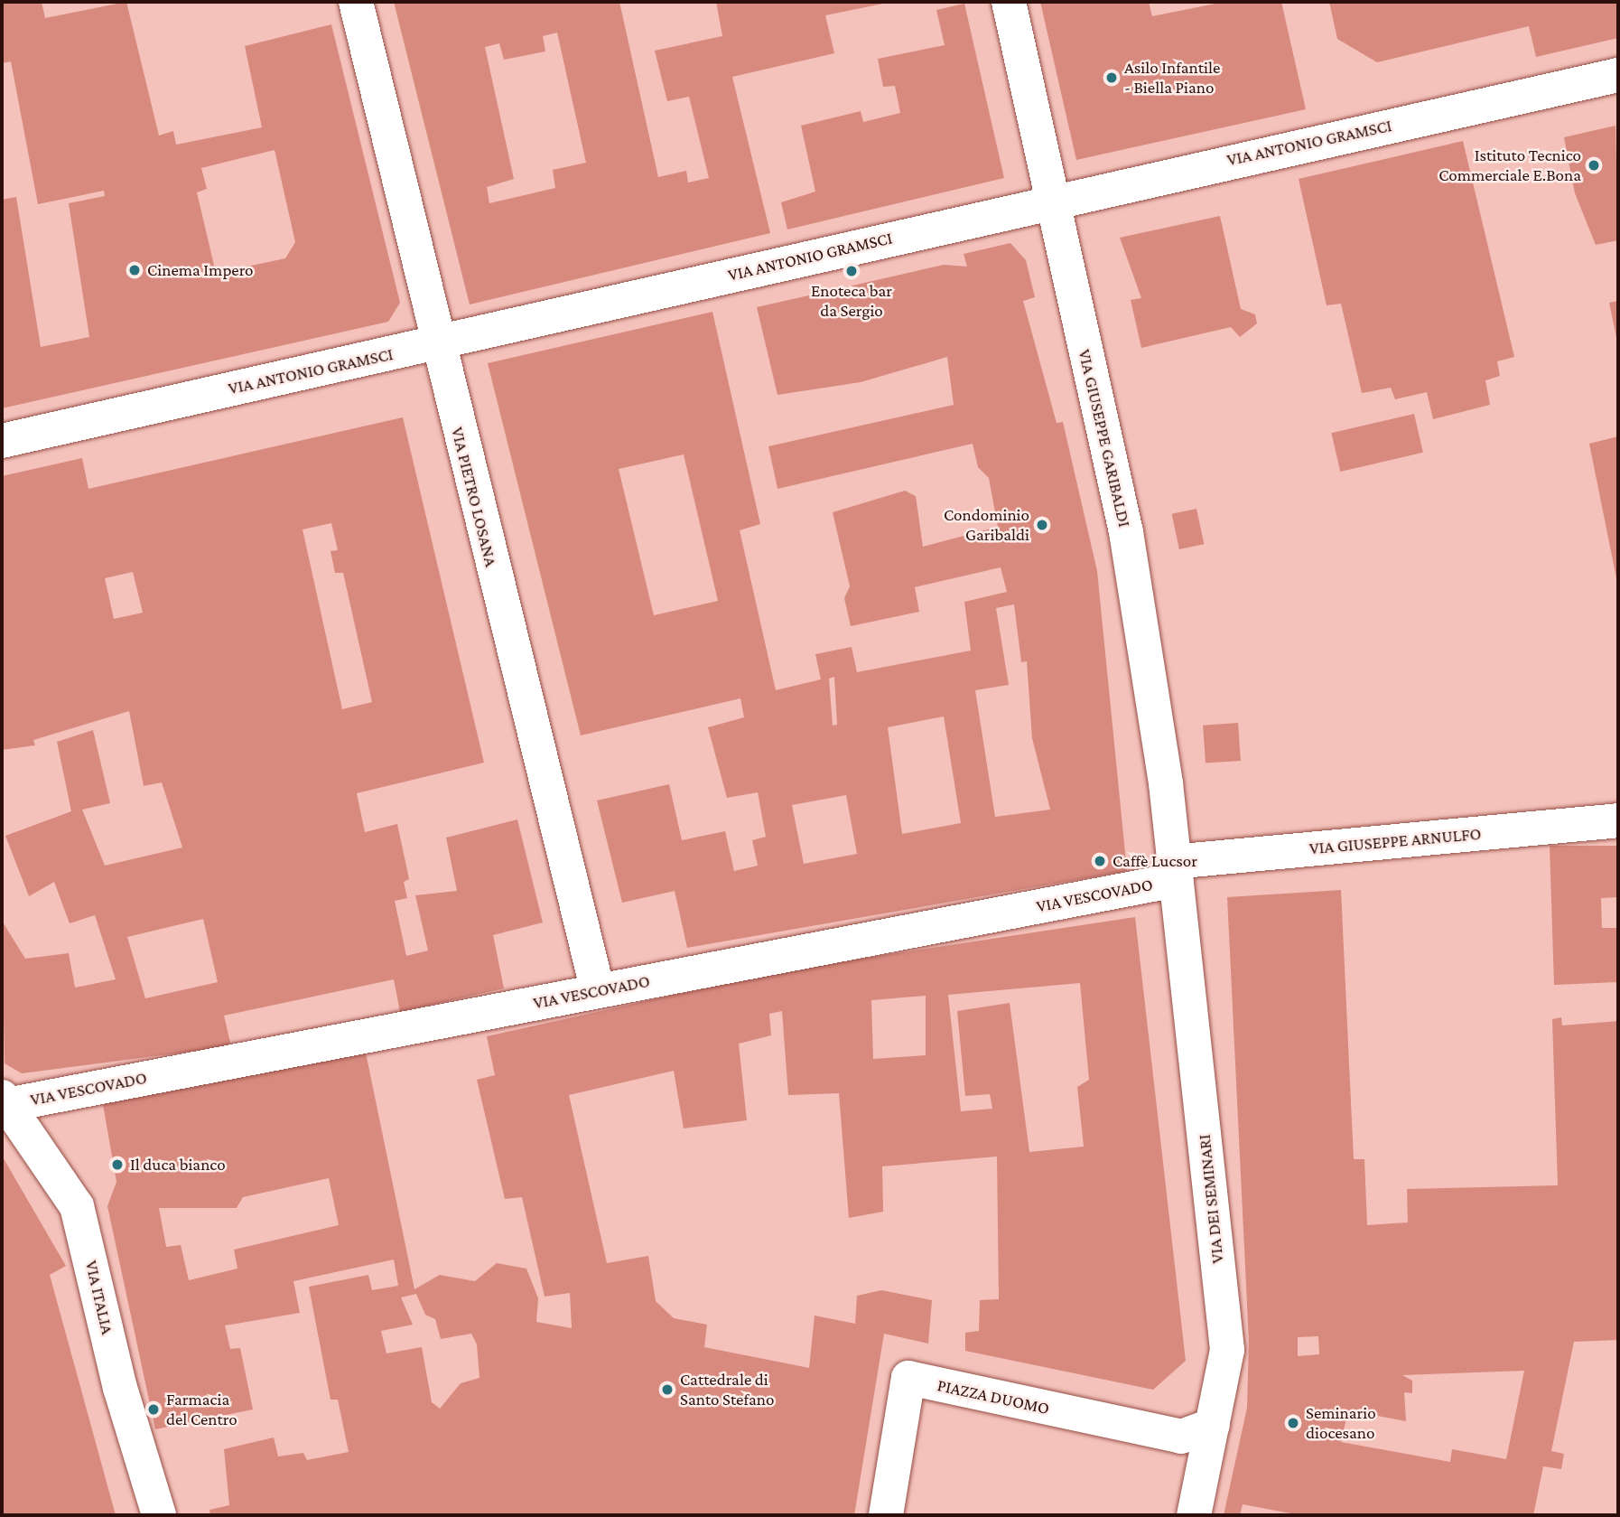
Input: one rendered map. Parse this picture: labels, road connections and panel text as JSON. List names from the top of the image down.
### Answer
{
  "streets": {
    "street": [
      "VIA ANTONIO GRAMSCI",
      "VIA GIUSEPPE GARIBALDI",
      "VIA PIETRO LOSANA",
      "VIA GIUSEPPE ARNULFO",
      "VIA VESCOVADO",
      "VIA DEI SEMINARI",
      "VIA ITALIA",
      "PIAZZA DUOMO"
    ]
  },
  "crossings": [
    ["VIA ANTONIO GRAMSCI", "VIA GIUSEPPE GARIBALDI"],
    ["VIA ANTONIO GRAMSCI", "VIA PIETRO LOSANA"],
    ["VIA GIUSEPPE GARIBALDI", "VIA GIUSEPPE ARNULFO"],
    ["VIA GIUSEPPE GARIBALDI", "VIA VESCOVADO"],
    ["VIA GIUSEPPE GARIBALDI", "VIA DEI SEMINARI"],
    ["VIA PIETRO LOSANA", "VIA VESCOVADO"],
    ["VIA GIUSEPPE ARNULFO", "VIA VESCOVADO"],
    ["VIA GIUSEPPE ARNULFO", "VIA DEI SEMINARI"],
    ["VIA VESCOVADO", "VIA DEI SEMINARI"],
    ["VIA VESCOVADO", "VIA ITALIA"],
    ["VIA DEI SEMINARI", "PIAZZA DUOMO"]
  ],
  "places": [
    "Asilo Infantile - Biella Piano",
    "Istituto Tecnico Commerciale E.Bona",
    "Cinema Impero",
    "Enoteca bar da Sergio",
    "Condominio Garibaldi",
    "Caffè Lucsor",
    "Il duca bianco",
    "Cattedrale di Santo Stefano",
    "Farmacia del Centro",
    "Seminario diocesano"
  ]
}
